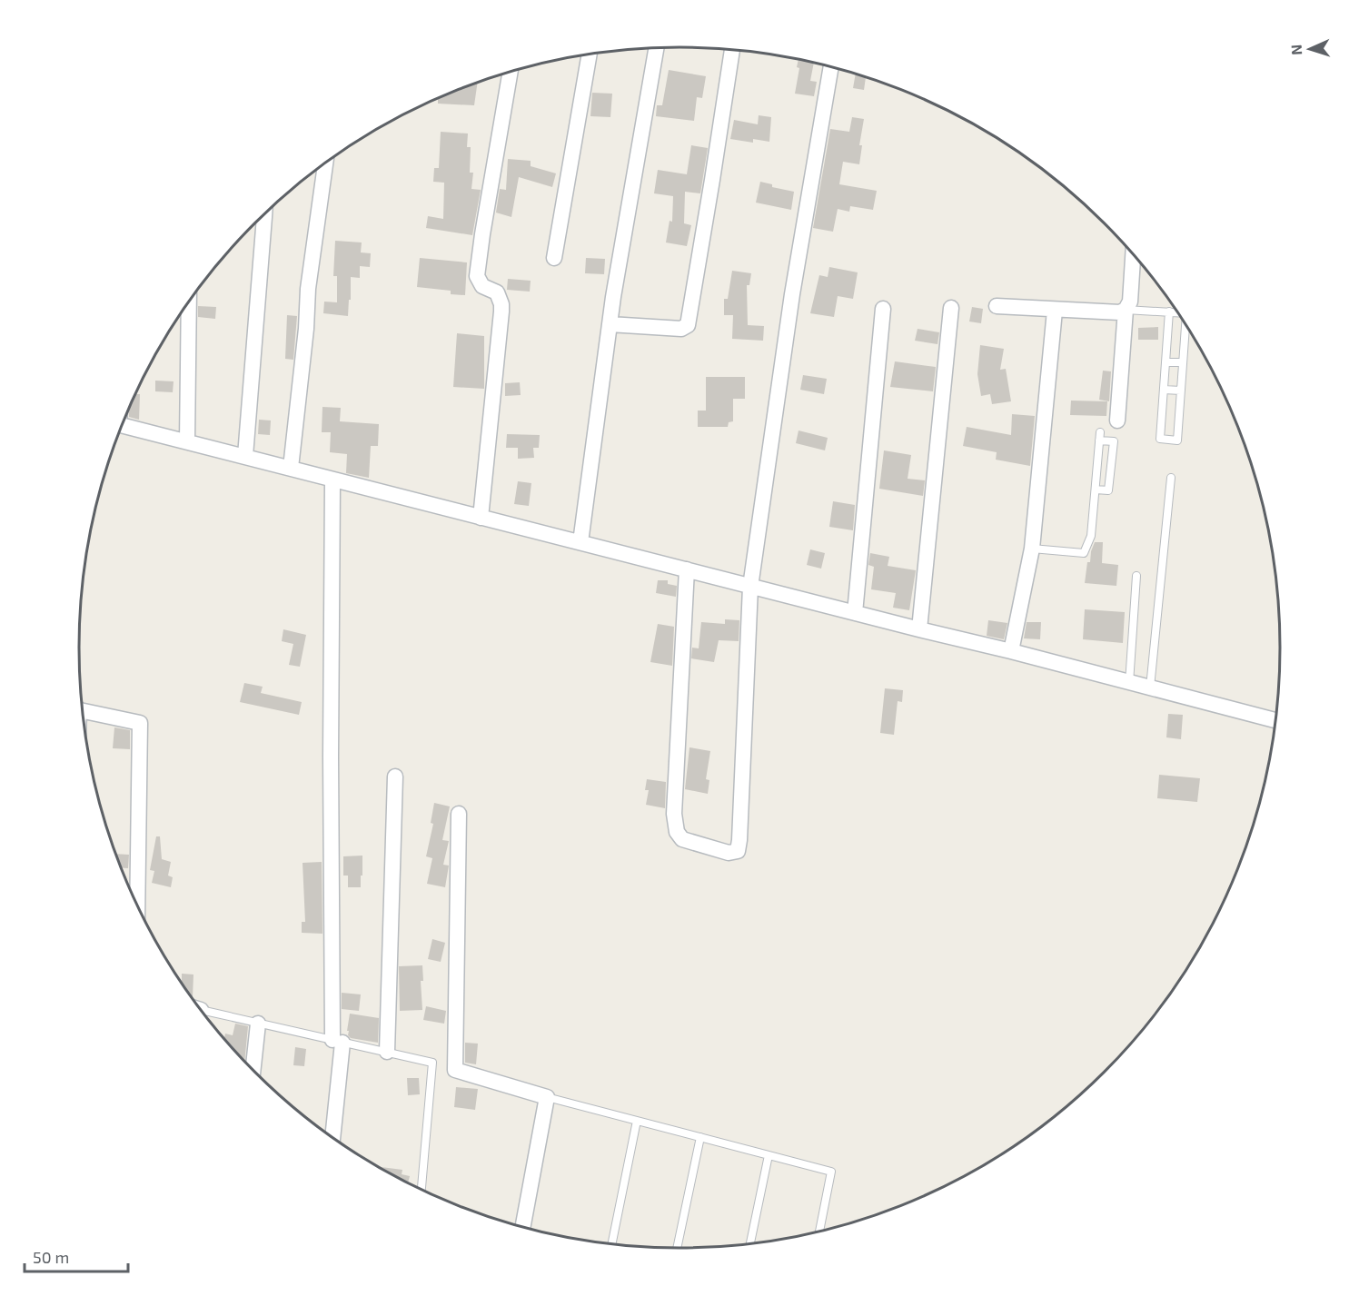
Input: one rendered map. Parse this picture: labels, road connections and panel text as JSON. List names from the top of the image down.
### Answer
{
  "scale_bar": "50 m",
  "north": "left"
}
